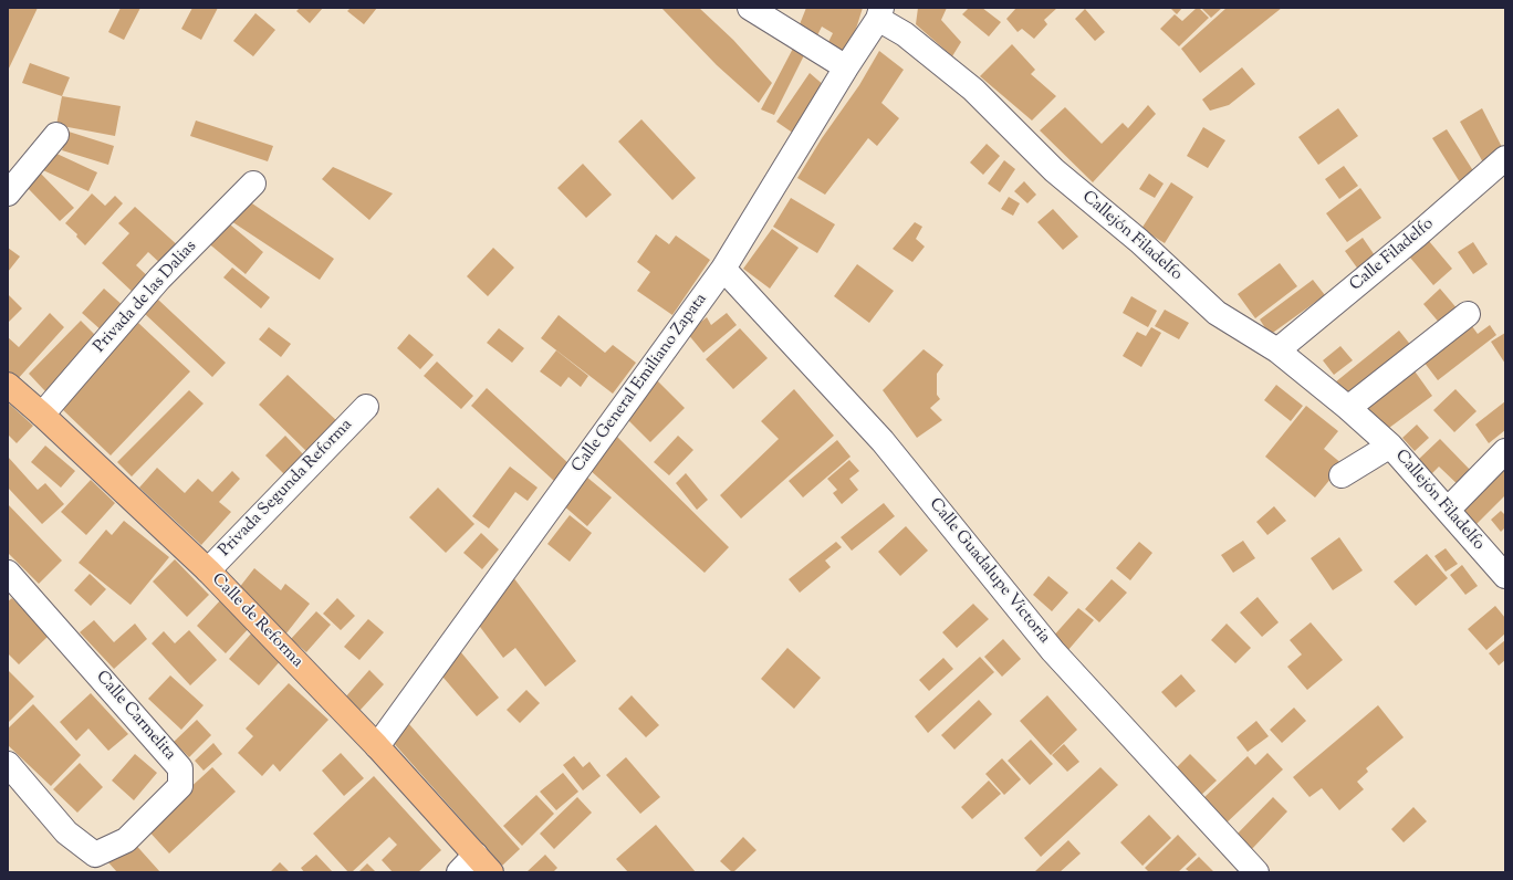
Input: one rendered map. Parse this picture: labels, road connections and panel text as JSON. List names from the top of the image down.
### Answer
{
  "streets": {
    "main road": ["Calle de Reforma"],
    "street": [
      "Callejón Filadelfo",
      "Calle Filadelfo",
      "Privada de las Dalias",
      "Calle General Emiliano Zapata",
      "Privada Segunda Reforma",
      "Calle Guadalupe Victoria",
      "Calle Carmelita"
    ]
  },
  "crossings": [
    ["Callejón Filadelfo", "Calle Filadelfo"],
    ["Callejón Filadelfo", "Calle General Emiliano Zapata"],
    ["Privada de las Dalias", "Calle de Reforma"],
    ["Calle General Emiliano Zapata", "Calle Guadalupe Victoria"],
    ["Calle General Emiliano Zapata", "Calle de Reforma"],
    ["Privada Segunda Reforma", "Calle de Reforma"]
  ]
}
